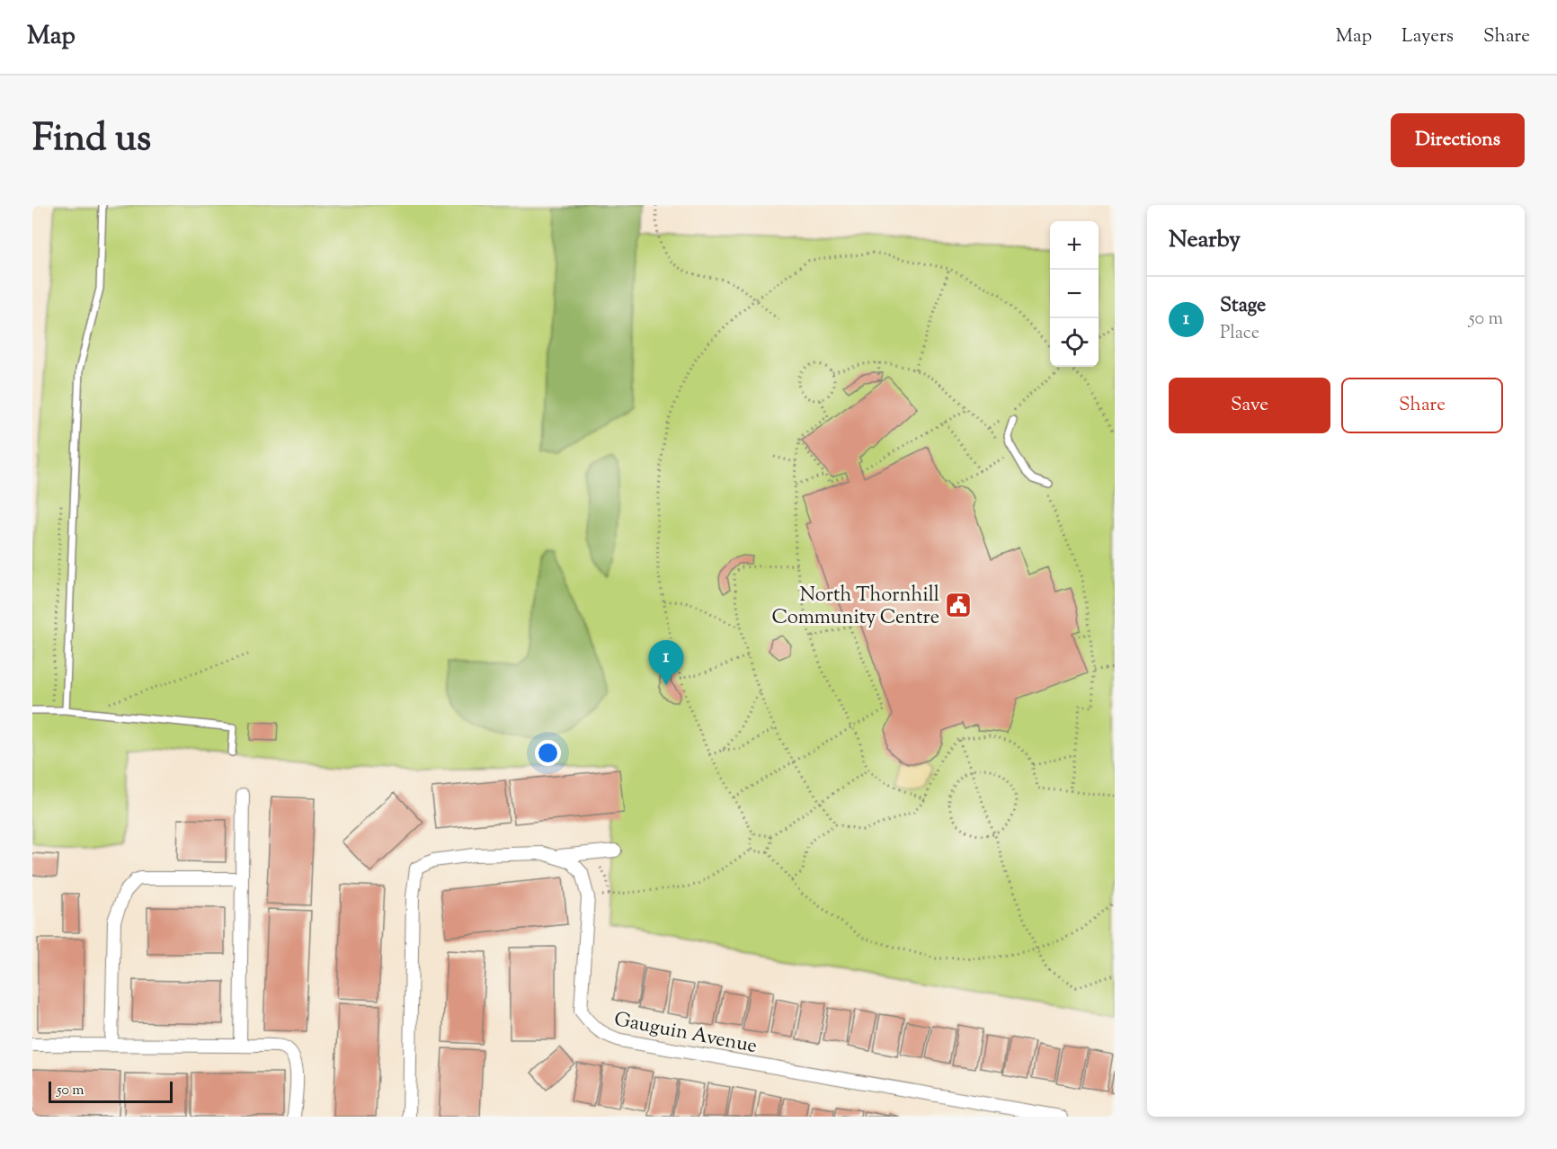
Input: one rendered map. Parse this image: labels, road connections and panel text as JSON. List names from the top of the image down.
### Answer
{
  "streets": {
    "street": ["Gauguin Avenue"]
  },
  "places": {
    "public building": ["North Thornhill Community Centre"]
  },
  "scale_bar": "50 m",
  "page": {
    "header": "Map",
    "nav": ["Map", "Layers", "Share"],
    "title": "Find us",
    "buttons": [
      "Directions",
      ["Save", "Share"]
    ],
    "heading": "Nearby",
    "map_buttons": ["+", "−"],
    "list": [
      {
        "mark": "1",
        "name": "Stage",
        "note": "Place",
        "value": "50 m"
      }
    ],
    "pins": "1",
    "scale": "50 m"
  }
}
